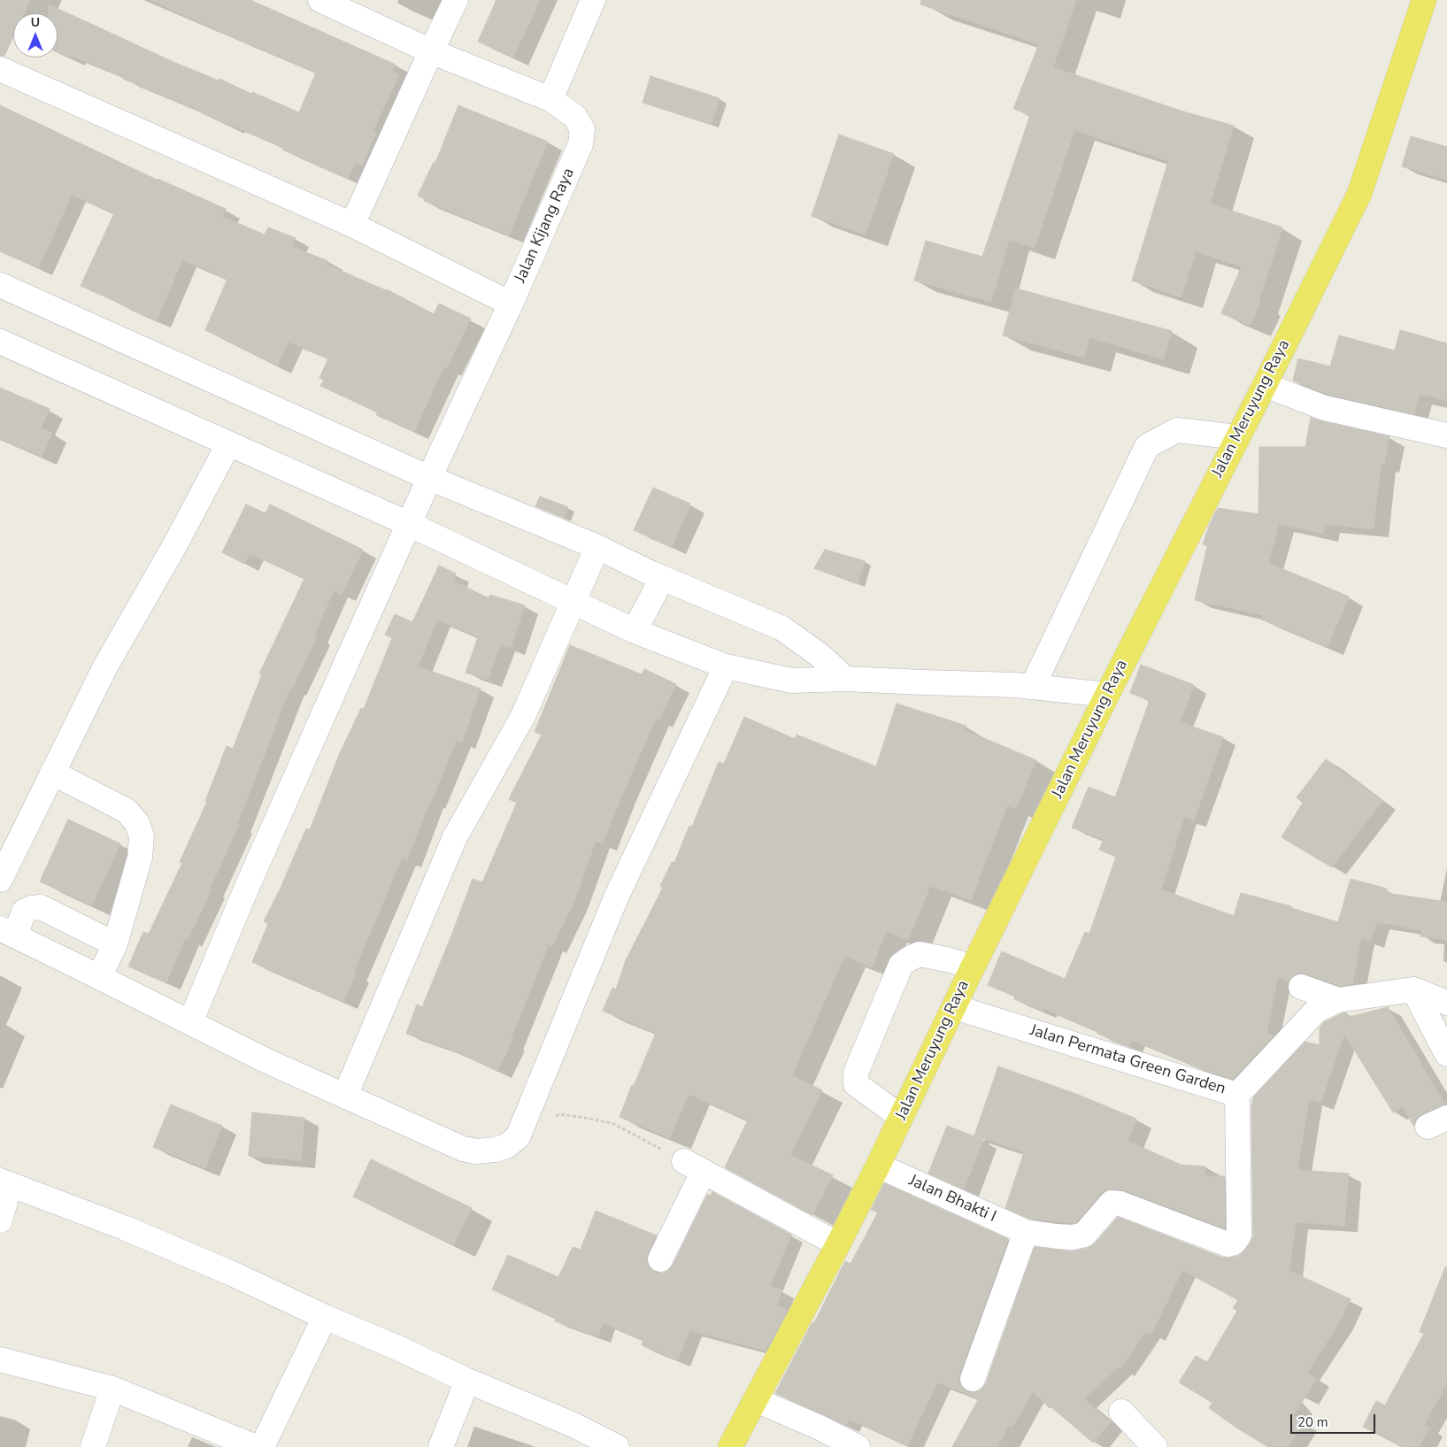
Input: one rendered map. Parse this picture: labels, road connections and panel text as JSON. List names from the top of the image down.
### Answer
{
  "streets": {
    "main road": ["Jalan Meruyung Raya"],
    "street": ["Jalan Kijang Raya", "Jalan Permata Green Garden", "Jalan Bhakti I"]
  },
  "crossings": [
    ["Jalan Meruyung Raya", "Jalan Permata Green Garden"],
    ["Jalan Meruyung Raya", "Jalan Bhakti I"],
    ["Jalan Permata Green Garden", "Jalan Bhakti I"]
  ],
  "scale_bar": "20 m",
  "north": "top"
}
